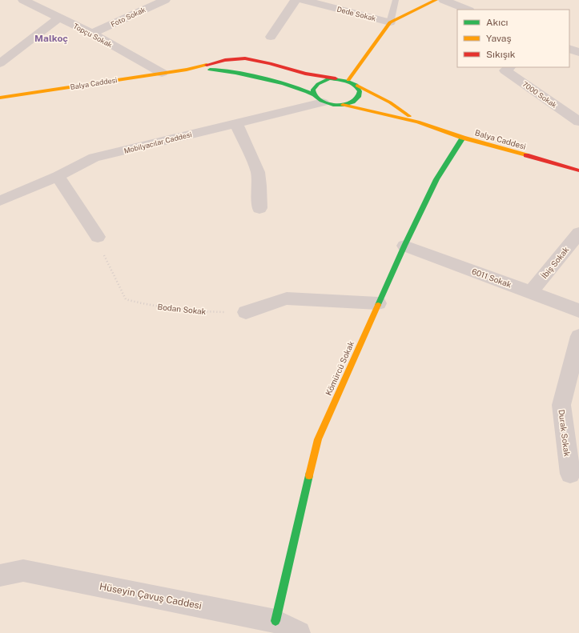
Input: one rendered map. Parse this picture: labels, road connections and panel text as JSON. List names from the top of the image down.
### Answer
{
  "streets": {
    "main road": ["Balya Caddesi", "Kömürcü Sokak"],
    "street": [
      "Dede Sokak",
      "Foto Sokak",
      "Topçu Sokak",
      "7000 Sokak",
      "Mobilyacılar Caddesi",
      "İbiş Sokak",
      "6011 Sokak",
      "Durak Sokak",
      "Hüseyin Çavuş Caddesi"
    ],
    "path": ["Bodan Sokak"]
  },
  "crossings": [
    ["Foto Sokak", "Topçu Sokak"],
    ["Topçu Sokak", "Balya Caddesi"],
    ["Balya Caddesi", "Mobilyacılar Caddesi"],
    ["Balya Caddesi", "Kömürcü Sokak"],
    ["İbiş Sokak", "6011 Sokak"],
    ["6011 Sokak", "Kömürcü Sokak"],
    ["Kömürcü Sokak", "Hüseyin Çavuş Caddesi"]
  ],
  "districts": ["Malkoç"],
  "legend": ["Akıcı", "Yavaş", "Sıkışık"]
}
